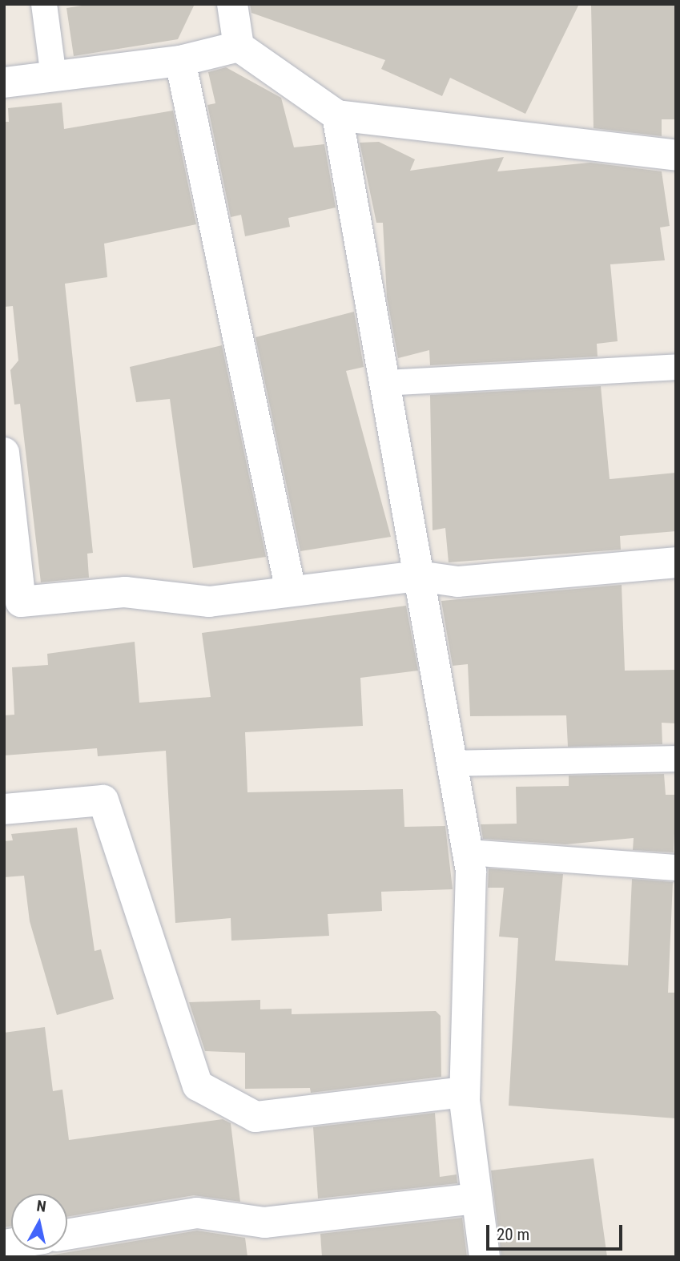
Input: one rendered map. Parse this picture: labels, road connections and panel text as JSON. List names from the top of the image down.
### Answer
{
  "scale_bar": "20 m",
  "north": "top"
}
